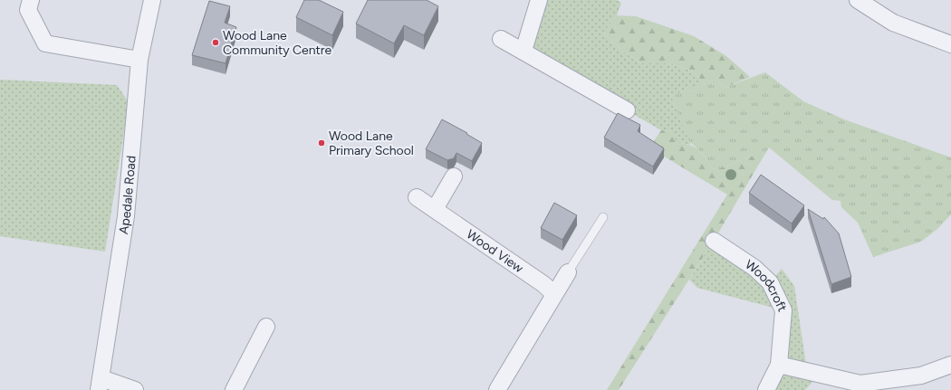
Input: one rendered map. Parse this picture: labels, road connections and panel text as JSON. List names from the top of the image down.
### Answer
{
  "streets": {
    "street": ["Apedale Road", "Wood View", "Woodcroft"]
  },
  "places": ["Wood Lane Community Centre", "Wood Lane Primary School"]
}
